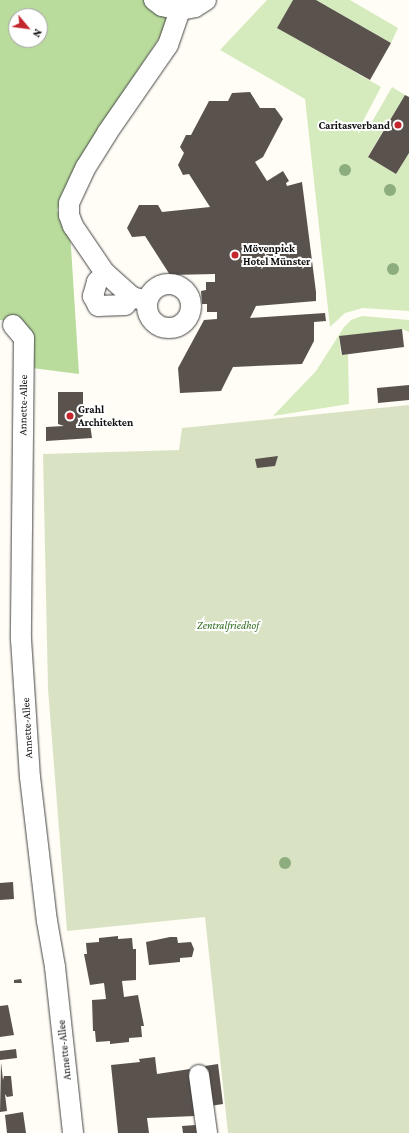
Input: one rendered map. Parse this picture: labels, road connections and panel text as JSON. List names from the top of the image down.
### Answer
{
  "streets": {
    "street": ["Annette-Allee"]
  },
  "parks": ["Zentralfriedhof"],
  "places": ["Caritasverband", "Mövenpick Hotel Münster", "Grahl Architekten"],
  "north": "bottom right"
}
